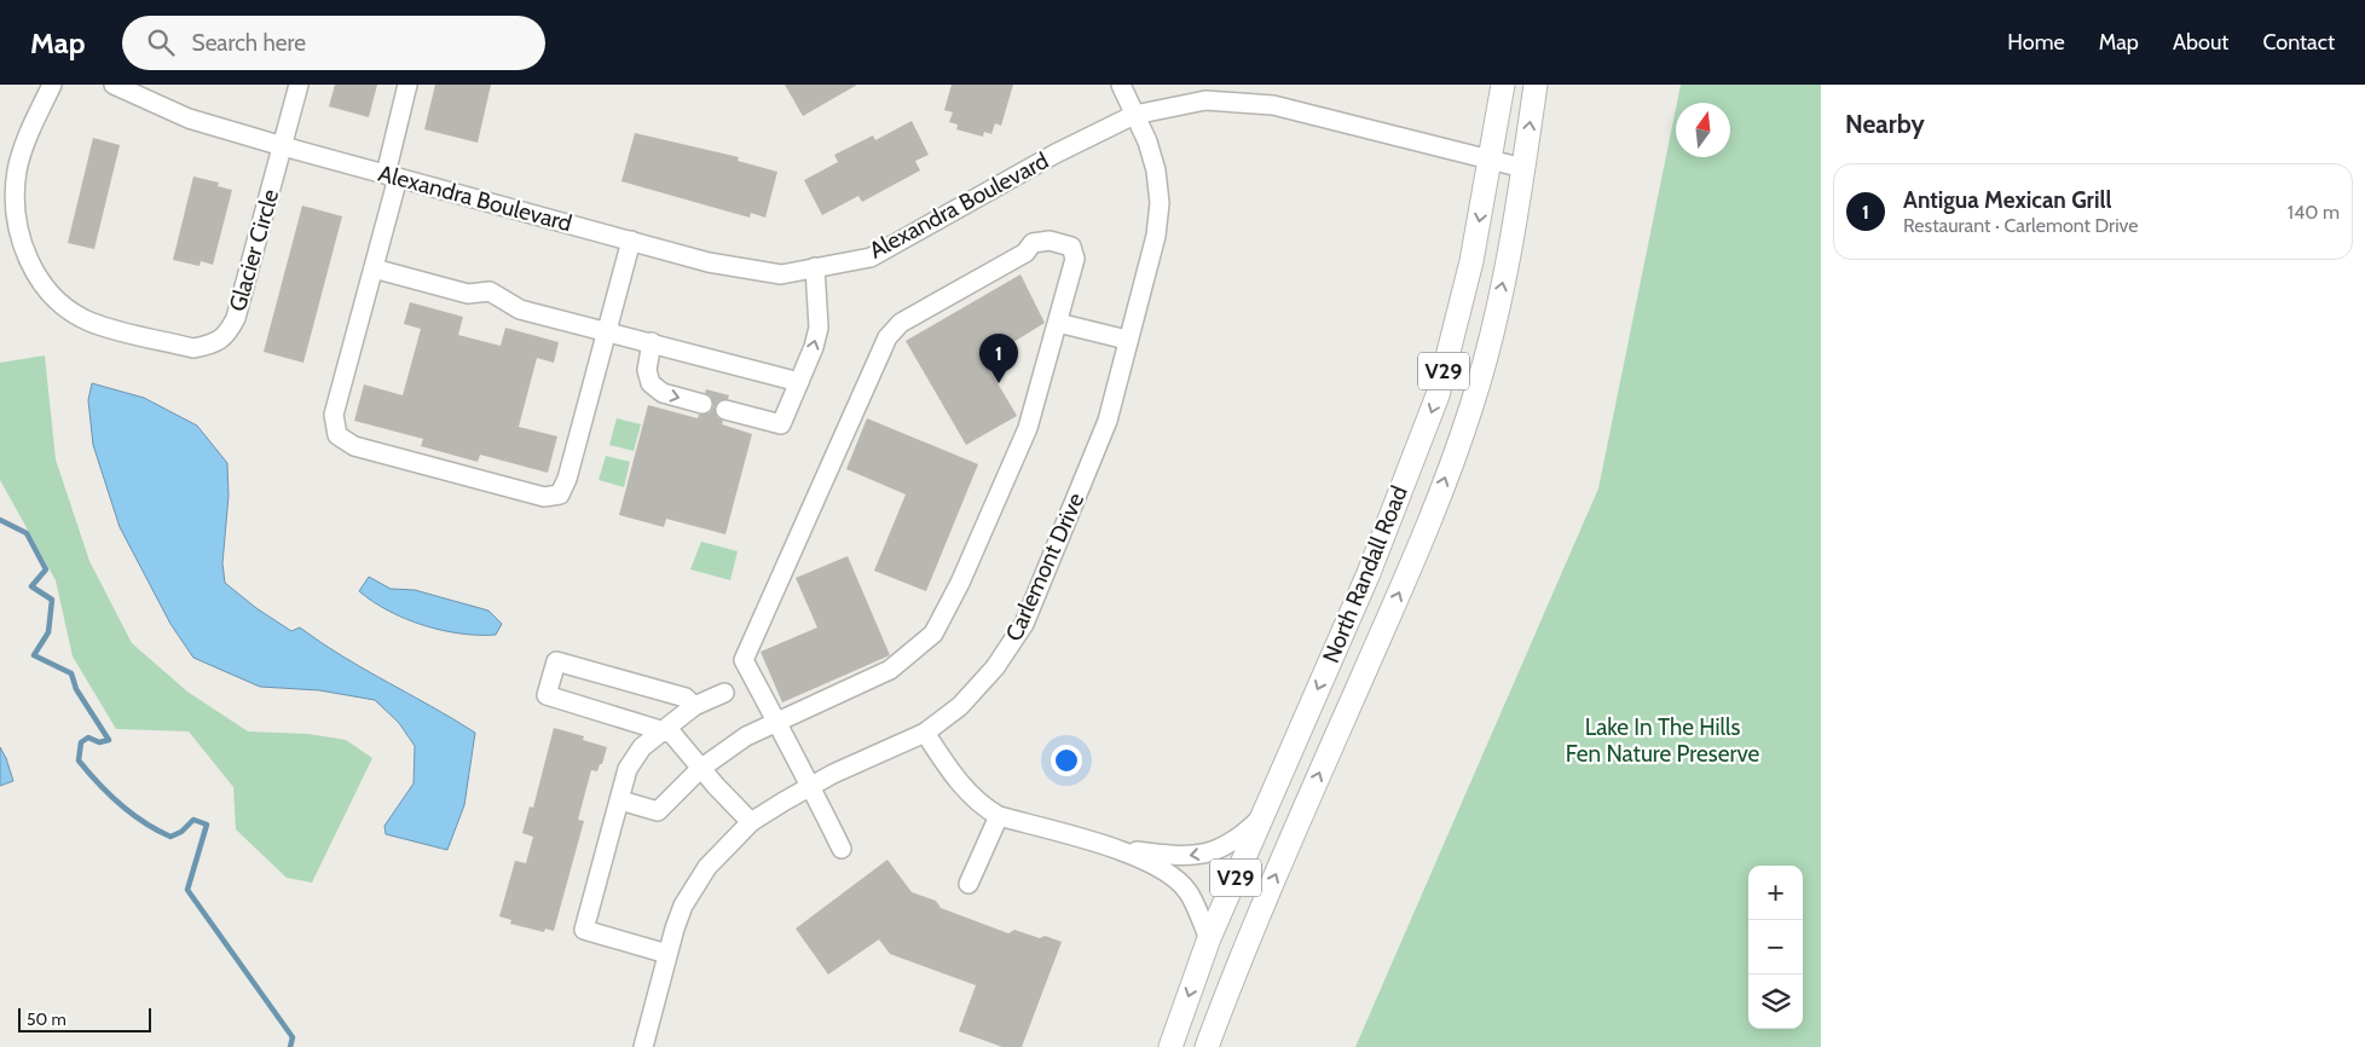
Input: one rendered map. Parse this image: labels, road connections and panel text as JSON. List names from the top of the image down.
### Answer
{
  "streets": {
    "main road": ["V29", "North Randall Road"],
    "street": ["Alexandra Boulevard", "Glacier Circle", "Carlemont Drive"]
  },
  "crossings": [
    ["Alexandra Boulevard", "Glacier Circle"],
    ["Alexandra Boulevard", "Carlemont Drive"],
    ["Alexandra Boulevard", "North Randall Road"]
  ],
  "parks": ["Lake In The Hills Fen Nature Preserve"],
  "scale_bar": "50 m",
  "north": "top",
  "page": {
    "header": "Map",
    "search": "Search here",
    "nav": [
      "Home",
      "Map",
      "About",
      "Contact"
    ],
    "heading": "Nearby",
    "list": [
      {
        "mark": "1",
        "name": "Antigua Mexican Grill",
        "note": "Restaurant · Carlemont Drive",
        "value": "140 m"
      }
    ],
    "pins": "1",
    "map_buttons": ["+", "−"],
    "scale": "50 m"
  }
}
